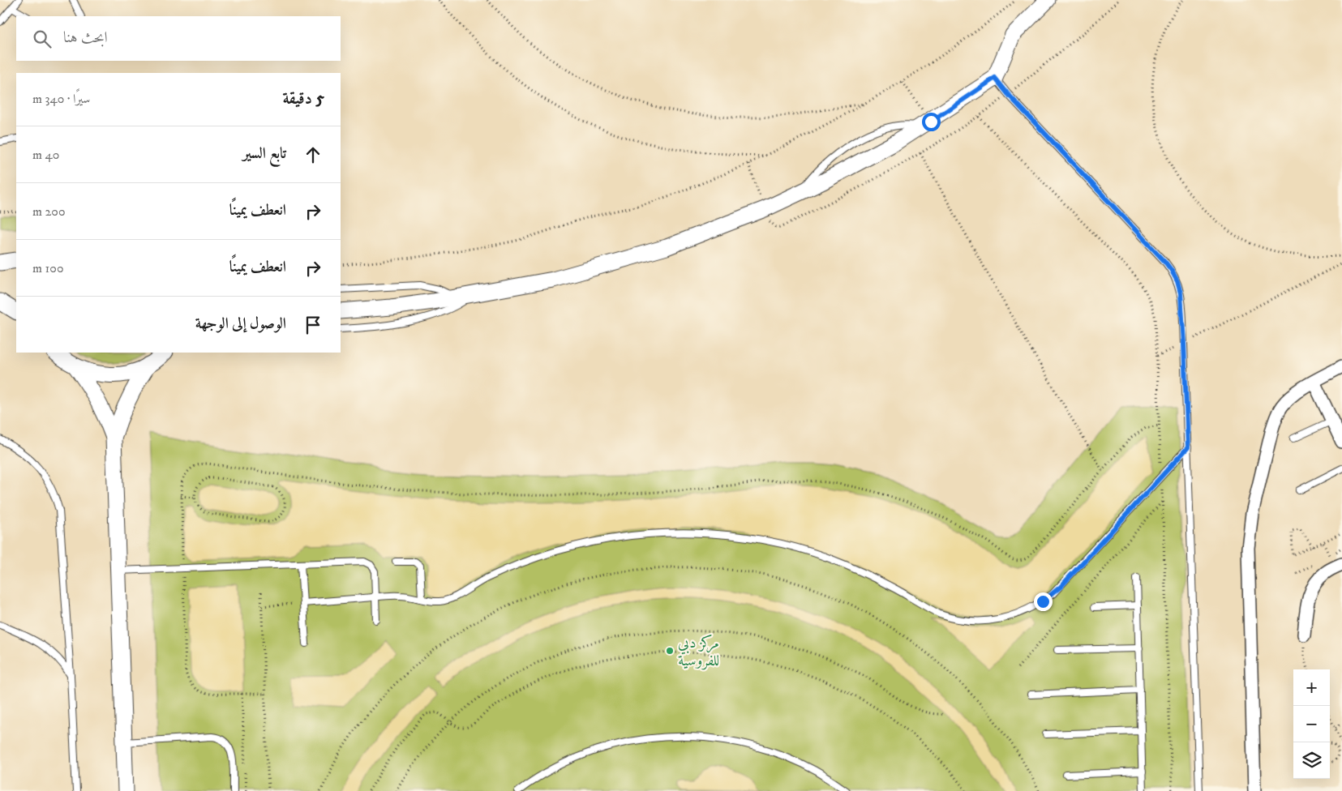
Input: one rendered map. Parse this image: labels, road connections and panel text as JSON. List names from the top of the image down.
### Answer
{
  "places": ["مركز دبي للفروسية"],
  "page": {
    "search": "ابحث هنا",
    "heading": ["5 دقيقة", "سيرًا · 340 m"],
    "list": [
      ["تابع السير", "40 m"],
      ["انعطف يمينًا", "200 m"],
      ["انعطف يمينًا", "100 m"],
      "الوصول إلى الوجهة"
    ],
    "map_buttons": ["+", "−"]
  }
}
